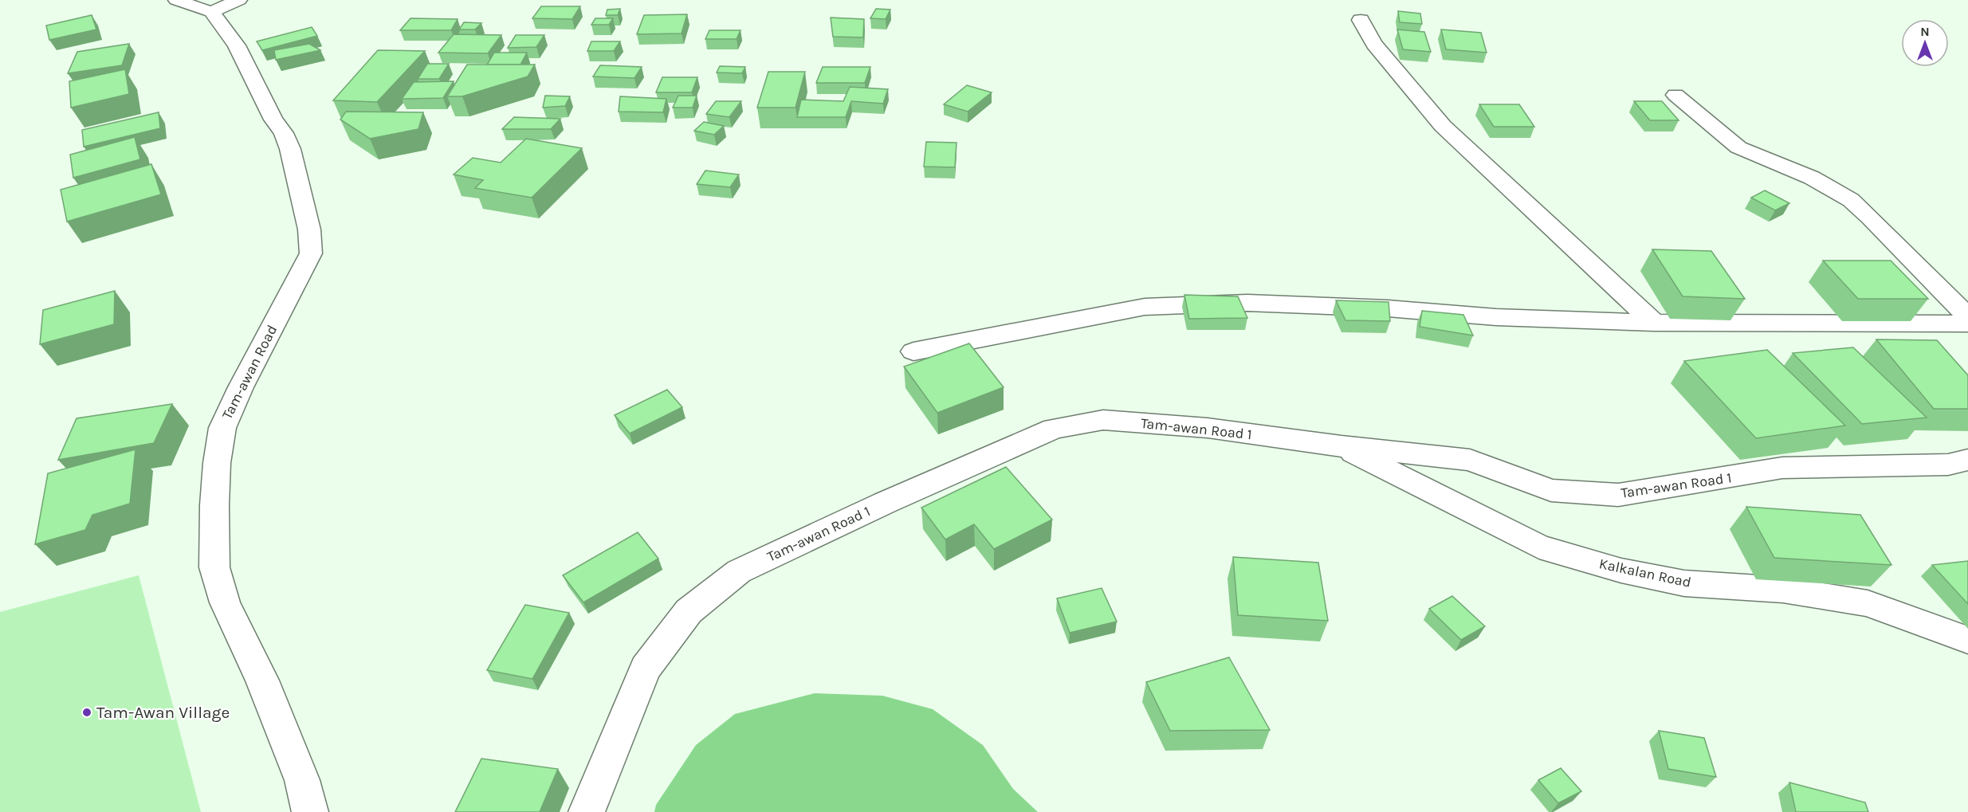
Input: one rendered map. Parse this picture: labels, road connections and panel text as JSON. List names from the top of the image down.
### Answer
{
  "streets": {
    "street": ["Tam-awan Road", "Tam-awan Road 1", "Kalkalan Road"]
  },
  "crossings": [
    ["Tam-awan Road 1", "Kalkalan Road"]
  ],
  "places": ["Tam-Awan Village"],
  "north": "top"
}
